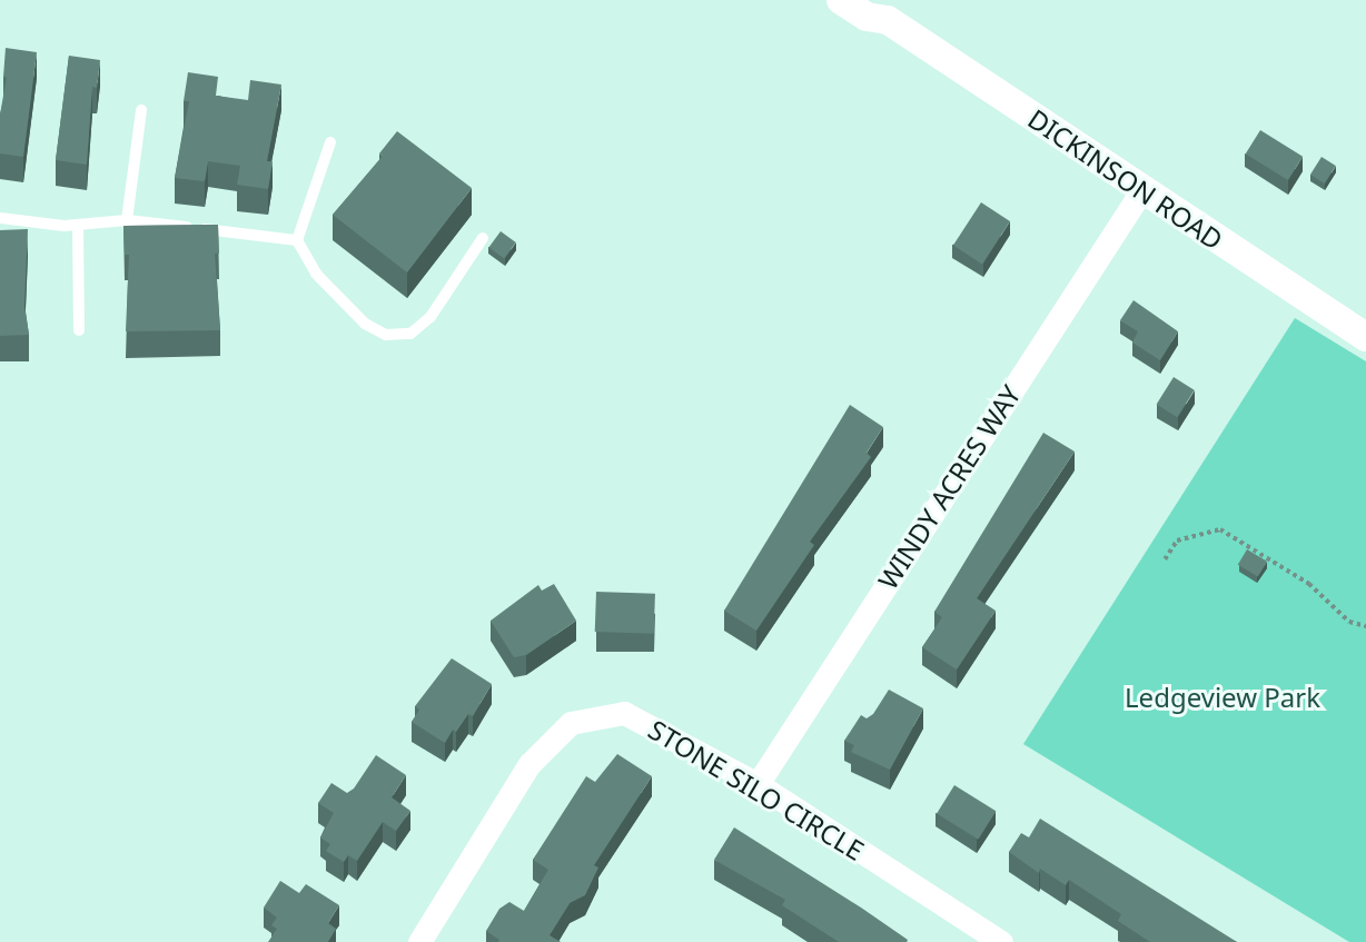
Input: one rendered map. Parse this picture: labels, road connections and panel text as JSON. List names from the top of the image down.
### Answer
{
  "streets": {
    "street": ["DICKINSON ROAD", "WINDY ACRES WAY", "STONE SILO CIRCLE"]
  },
  "crossings": [
    ["DICKINSON ROAD", "WINDY ACRES WAY"],
    ["WINDY ACRES WAY", "STONE SILO CIRCLE"]
  ],
  "parks": ["Ledgeview Park"]
}
